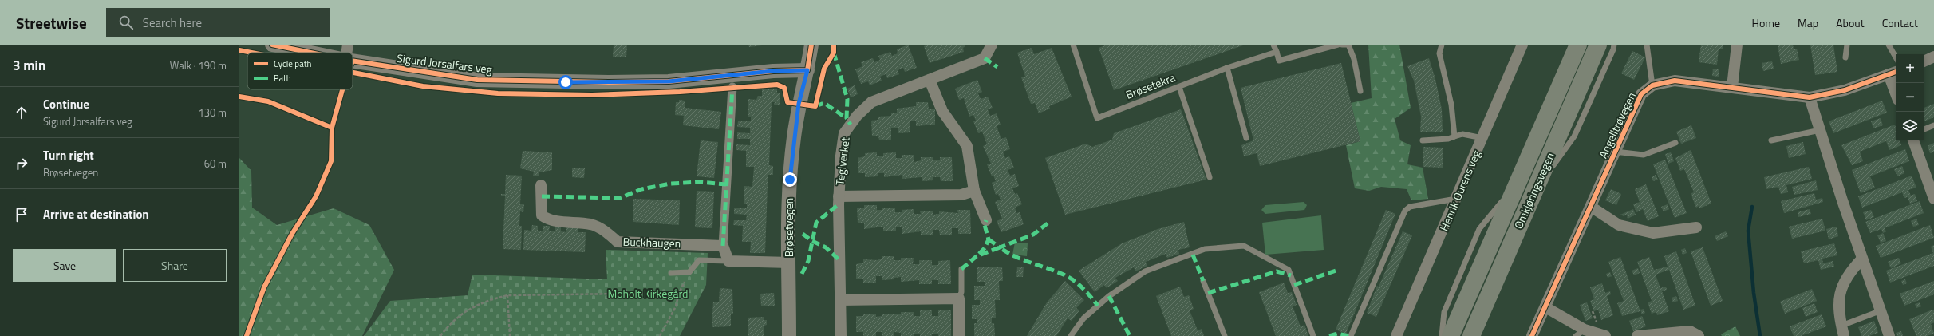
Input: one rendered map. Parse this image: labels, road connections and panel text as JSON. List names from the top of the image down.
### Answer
{
  "streets": {
    "highway": ["Omkjøringsvegen"],
    "street": [
      "Sigurd Jorsalfars veg",
      "Angelltrøvegen",
      "Teglverket",
      "Henrik Ourens veg",
      "Brøsetvegen",
      "Buckhaugen"
    ],
    "lane": ["Brøsetekra"]
  },
  "crossings": [
    ["Sigurd Jorsalfars veg", "Brøsetvegen"]
  ],
  "parks": ["Moholt Kirkegård"],
  "legend": ["Cycle path", "Path"],
  "page": {
    "header": "Streetwise",
    "search": "Search here",
    "nav": [
      "Home",
      "Map",
      "About",
      "Contact"
    ],
    "heading": ["3 min", "Walk · 190 m"],
    "map_buttons": ["+", "−"],
    "list": [
      ["Continue", "Sigurd Jorsalfars veg", "130 m"],
      ["Turn right", "Brøsetvegen", "60 m"],
      "Arrive at destination"
    ],
    "buttons": ["Save", "Share"]
  }
}
